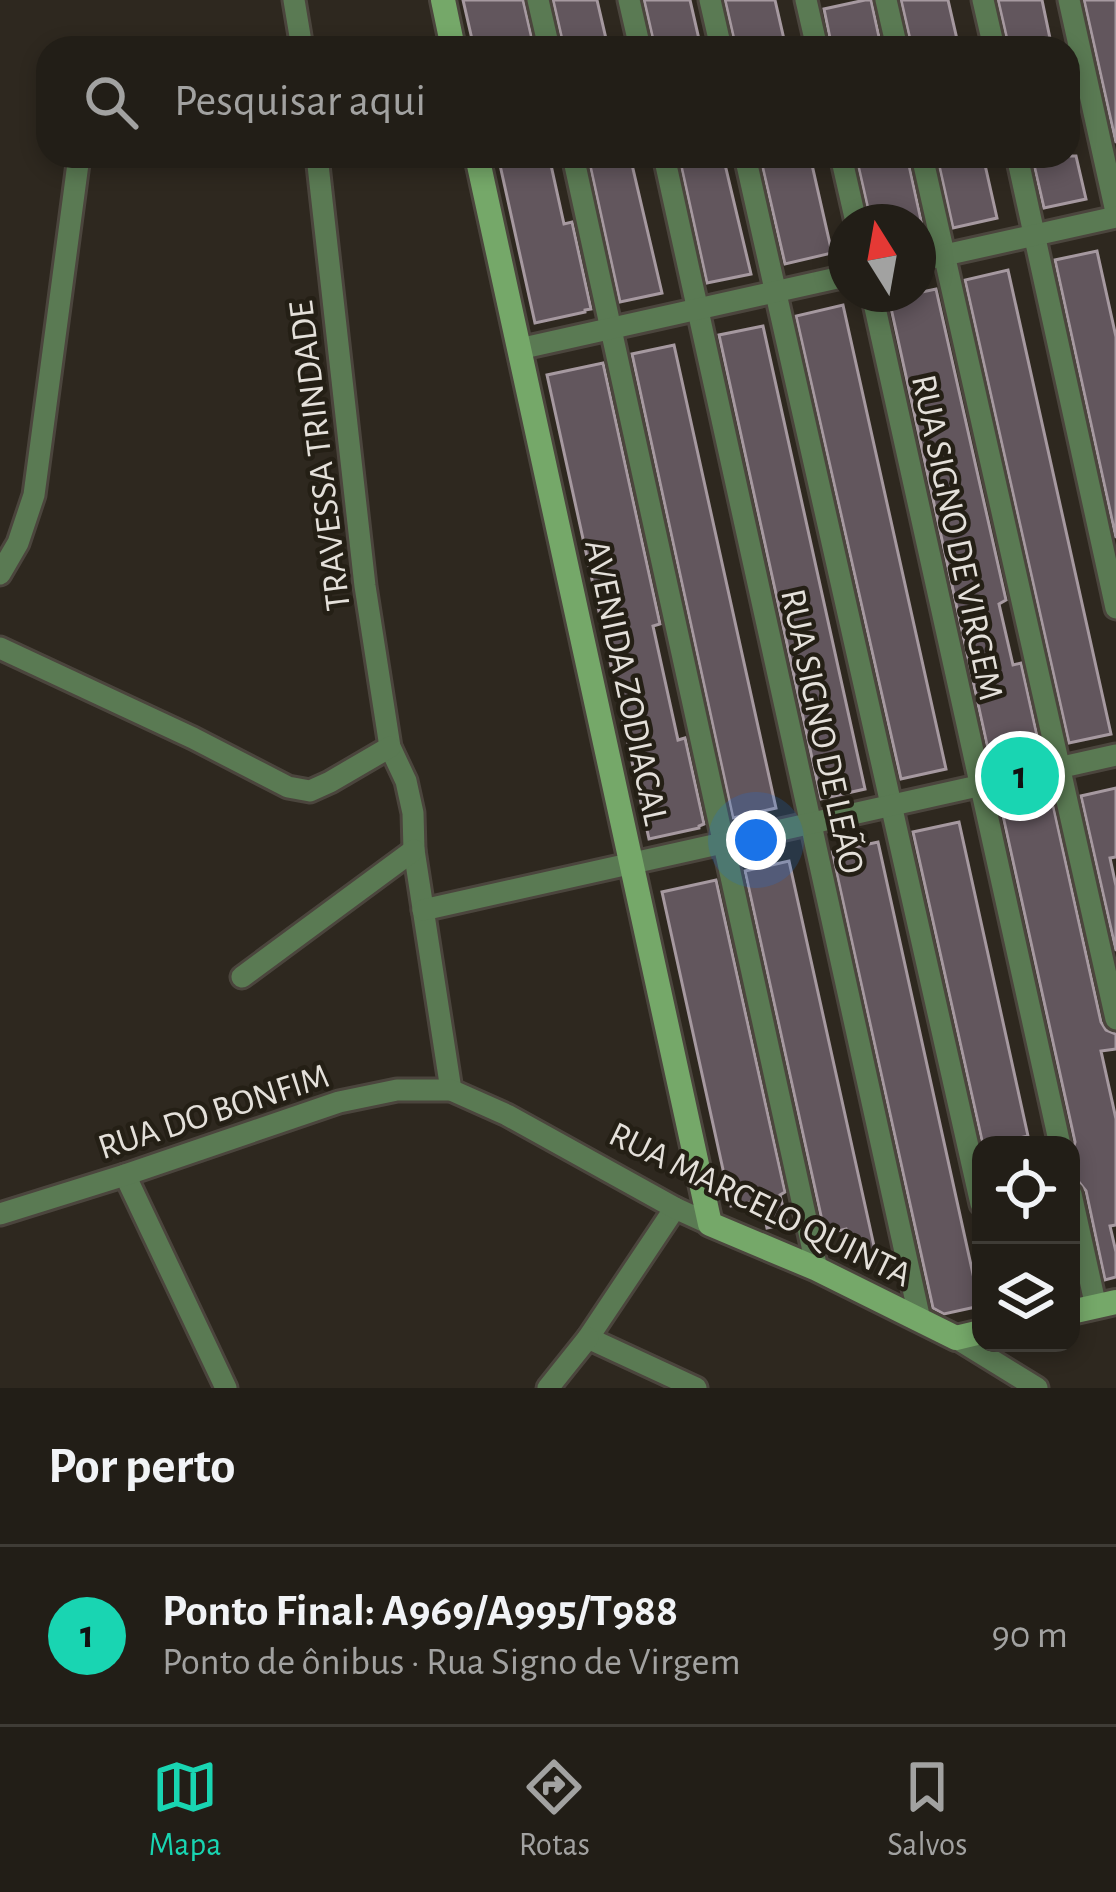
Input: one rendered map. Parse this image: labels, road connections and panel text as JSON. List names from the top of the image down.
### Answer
{
  "streets": {
    "street": [
      "TRAVESSA TRINDADE",
      "RUA SIGNO DE VIRGEM",
      "AVENIDA ZODIACAL",
      "RUA SIGNO DE LEÃO",
      "RUA DO BONFIM",
      "RUA MARCELO QUINTA"
    ]
  },
  "crossings": [
    ["TRAVESSA TRINDADE", "RUA DO BONFIM"],
    ["TRAVESSA TRINDADE", "RUA MARCELO QUINTA"],
    ["AVENIDA ZODIACAL", "RUA MARCELO QUINTA"],
    ["RUA SIGNO DE LEÃO", "RUA MARCELO QUINTA"],
    ["RUA DO BONFIM", "RUA MARCELO QUINTA"]
  ],
  "north": "top",
  "page": {
    "search": "Pesquisar aqui",
    "pins": "1",
    "heading": "Por perto",
    "list": [
      {
        "mark": "1",
        "name": "Ponto Final: A969/A995/T988",
        "note": "Ponto de ônibus · Rua Signo de Virgem",
        "value": "90 m"
      }
    ],
    "nav": ["Mapa", "Rotas", "Salvos"]
  }
}
